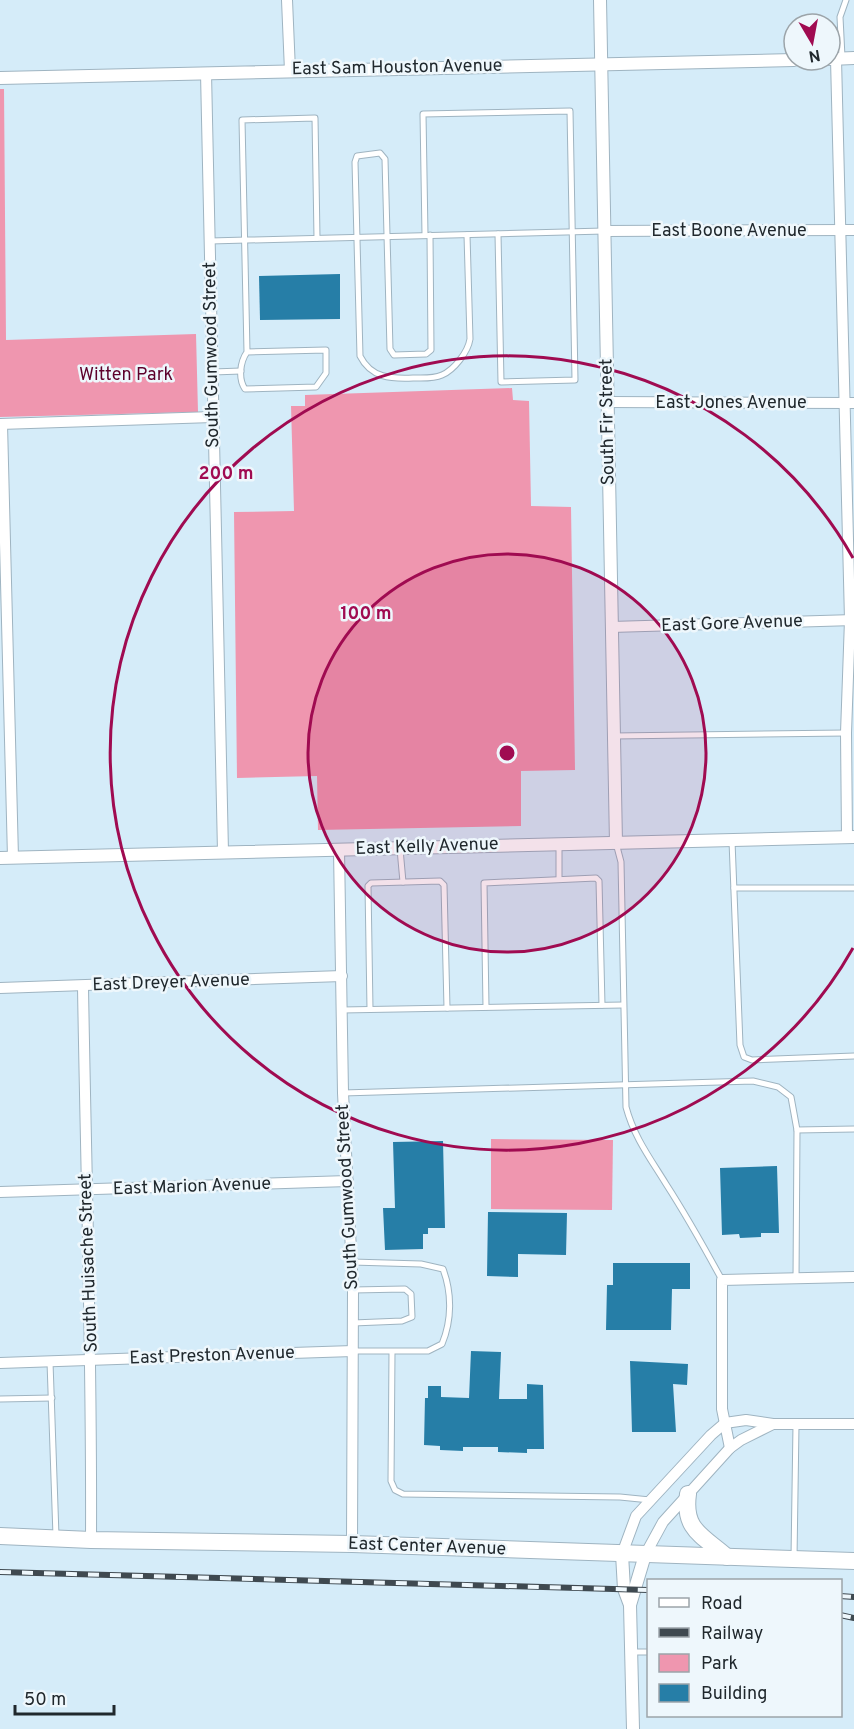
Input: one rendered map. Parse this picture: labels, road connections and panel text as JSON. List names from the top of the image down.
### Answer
{
  "streets": {
    "main road": ["East Center Avenue"],
    "street": [
      "East Sam Houston Avenue",
      "East Boone Avenue",
      "South Gumwood Street",
      "East Jones Avenue",
      "South Fir Street",
      "East Gore Avenue",
      "East Kelly Avenue",
      "East Dreyer Avenue",
      "East Marion Avenue",
      "South Huisache Street",
      "East Preston Avenue"
    ]
  },
  "crossings": [
    ["East Sam Houston Avenue", "South Gumwood Street"],
    ["East Sam Houston Avenue", "South Fir Street"],
    ["East Boone Avenue", "South Fir Street"],
    ["South Gumwood Street", "East Kelly Avenue"],
    ["South Gumwood Street", "East Dreyer Avenue"],
    ["South Gumwood Street", "East Marion Avenue"],
    ["South Gumwood Street", "East Preston Avenue"],
    ["South Gumwood Street", "East Center Avenue"],
    ["East Jones Avenue", "South Fir Street"],
    ["South Fir Street", "East Gore Avenue"],
    ["South Fir Street", "East Kelly Avenue"],
    ["East Dreyer Avenue", "South Huisache Street"],
    ["East Marion Avenue", "South Huisache Street"],
    ["South Huisache Street", "East Preston Avenue"],
    ["South Huisache Street", "East Center Avenue"]
  ],
  "parks": ["Witten Park"],
  "legend": [
    "Road",
    "Railway",
    "Park",
    "Building"
  ],
  "scale_bar": "50 m",
  "north": "bottom",
  "rings": ["200 m", "100 m"]
}
